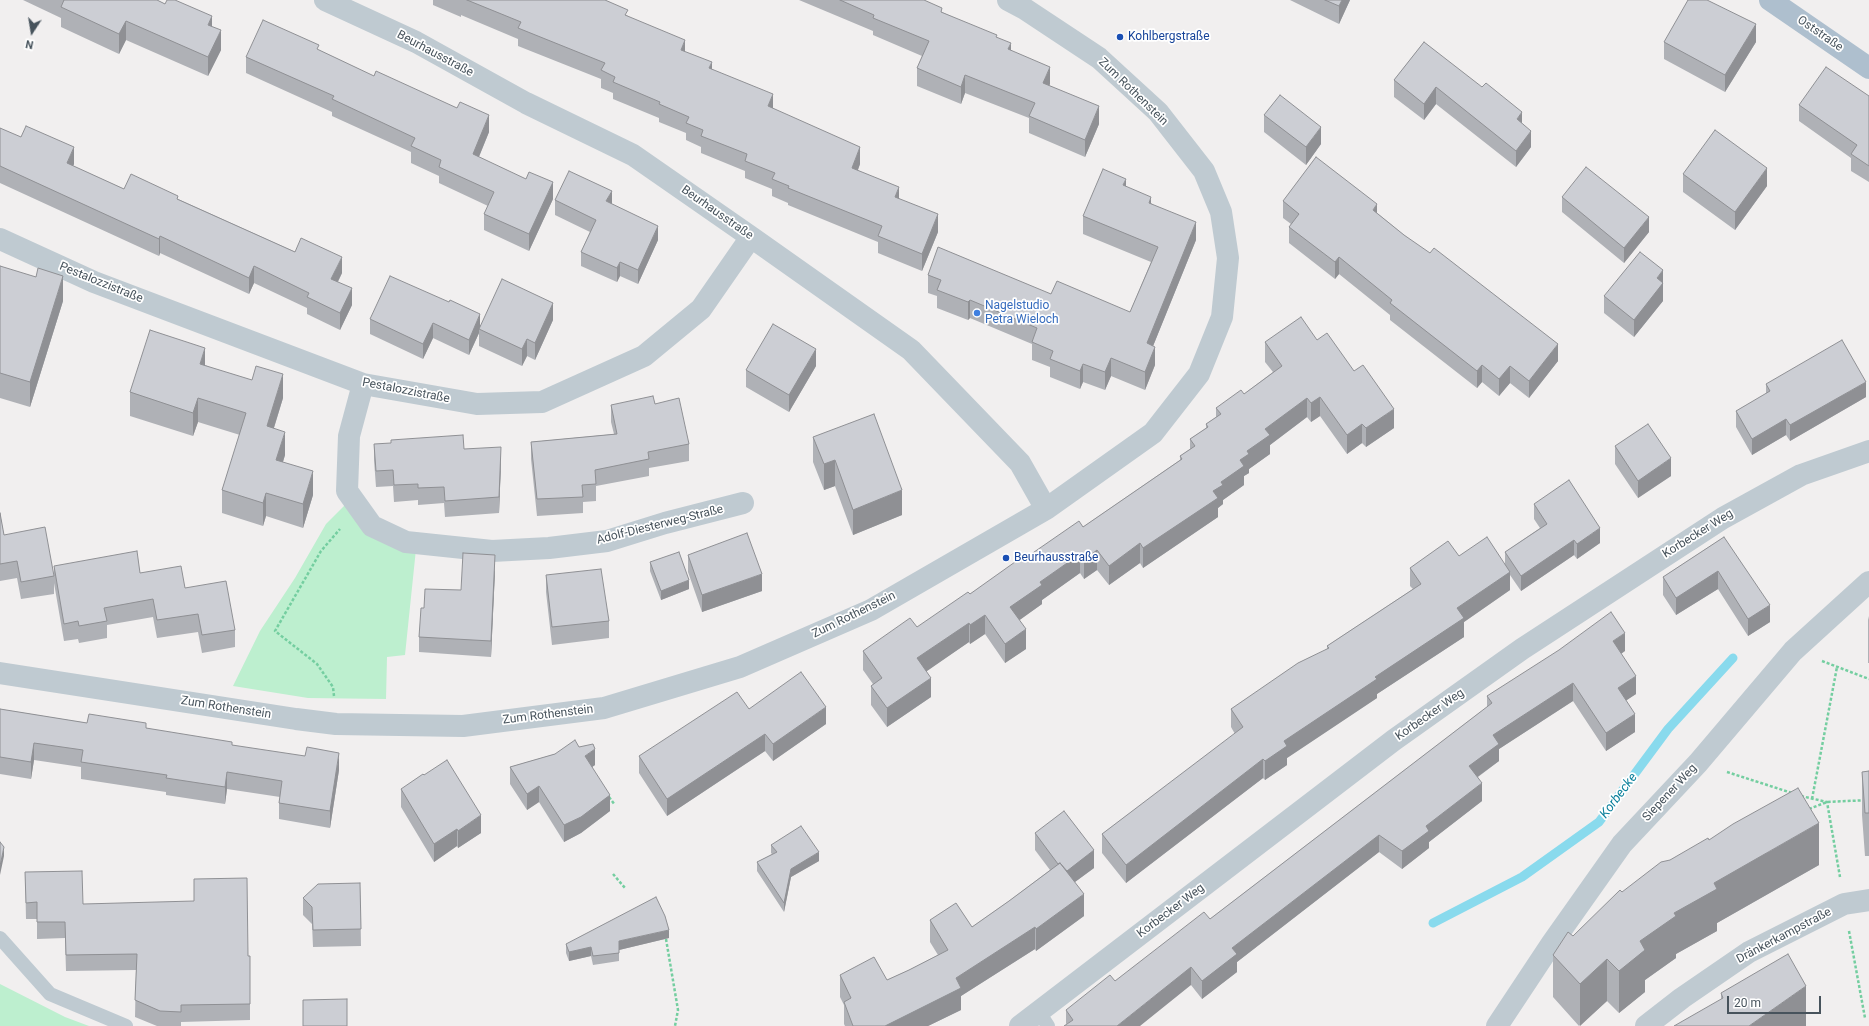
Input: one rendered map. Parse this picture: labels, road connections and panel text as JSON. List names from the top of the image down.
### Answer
{
  "streets": {
    "main road": ["Oststraße"],
    "street": [
      "Beurhausstraße",
      "Zum Rothenstein",
      "Pestalozzistraße",
      "Adolf-Diesterweg-Straße",
      "Korbecker Weg",
      "Siepener Weg",
      "Dränkerkampstraße"
    ]
  },
  "crossings": [
    ["Beurhausstraße", "Zum Rothenstein"],
    ["Beurhausstraße", "Pestalozzistraße"],
    ["Pestalozzistraße", "Adolf-Diesterweg-Straße"]
  ],
  "water": ["Korbecke"],
  "places": ["Kohlbergstraße", "Nagelstudio Petra Wieloch", "Beurhausstraße"],
  "scale_bar": "20 m",
  "north": "bottom"
}
